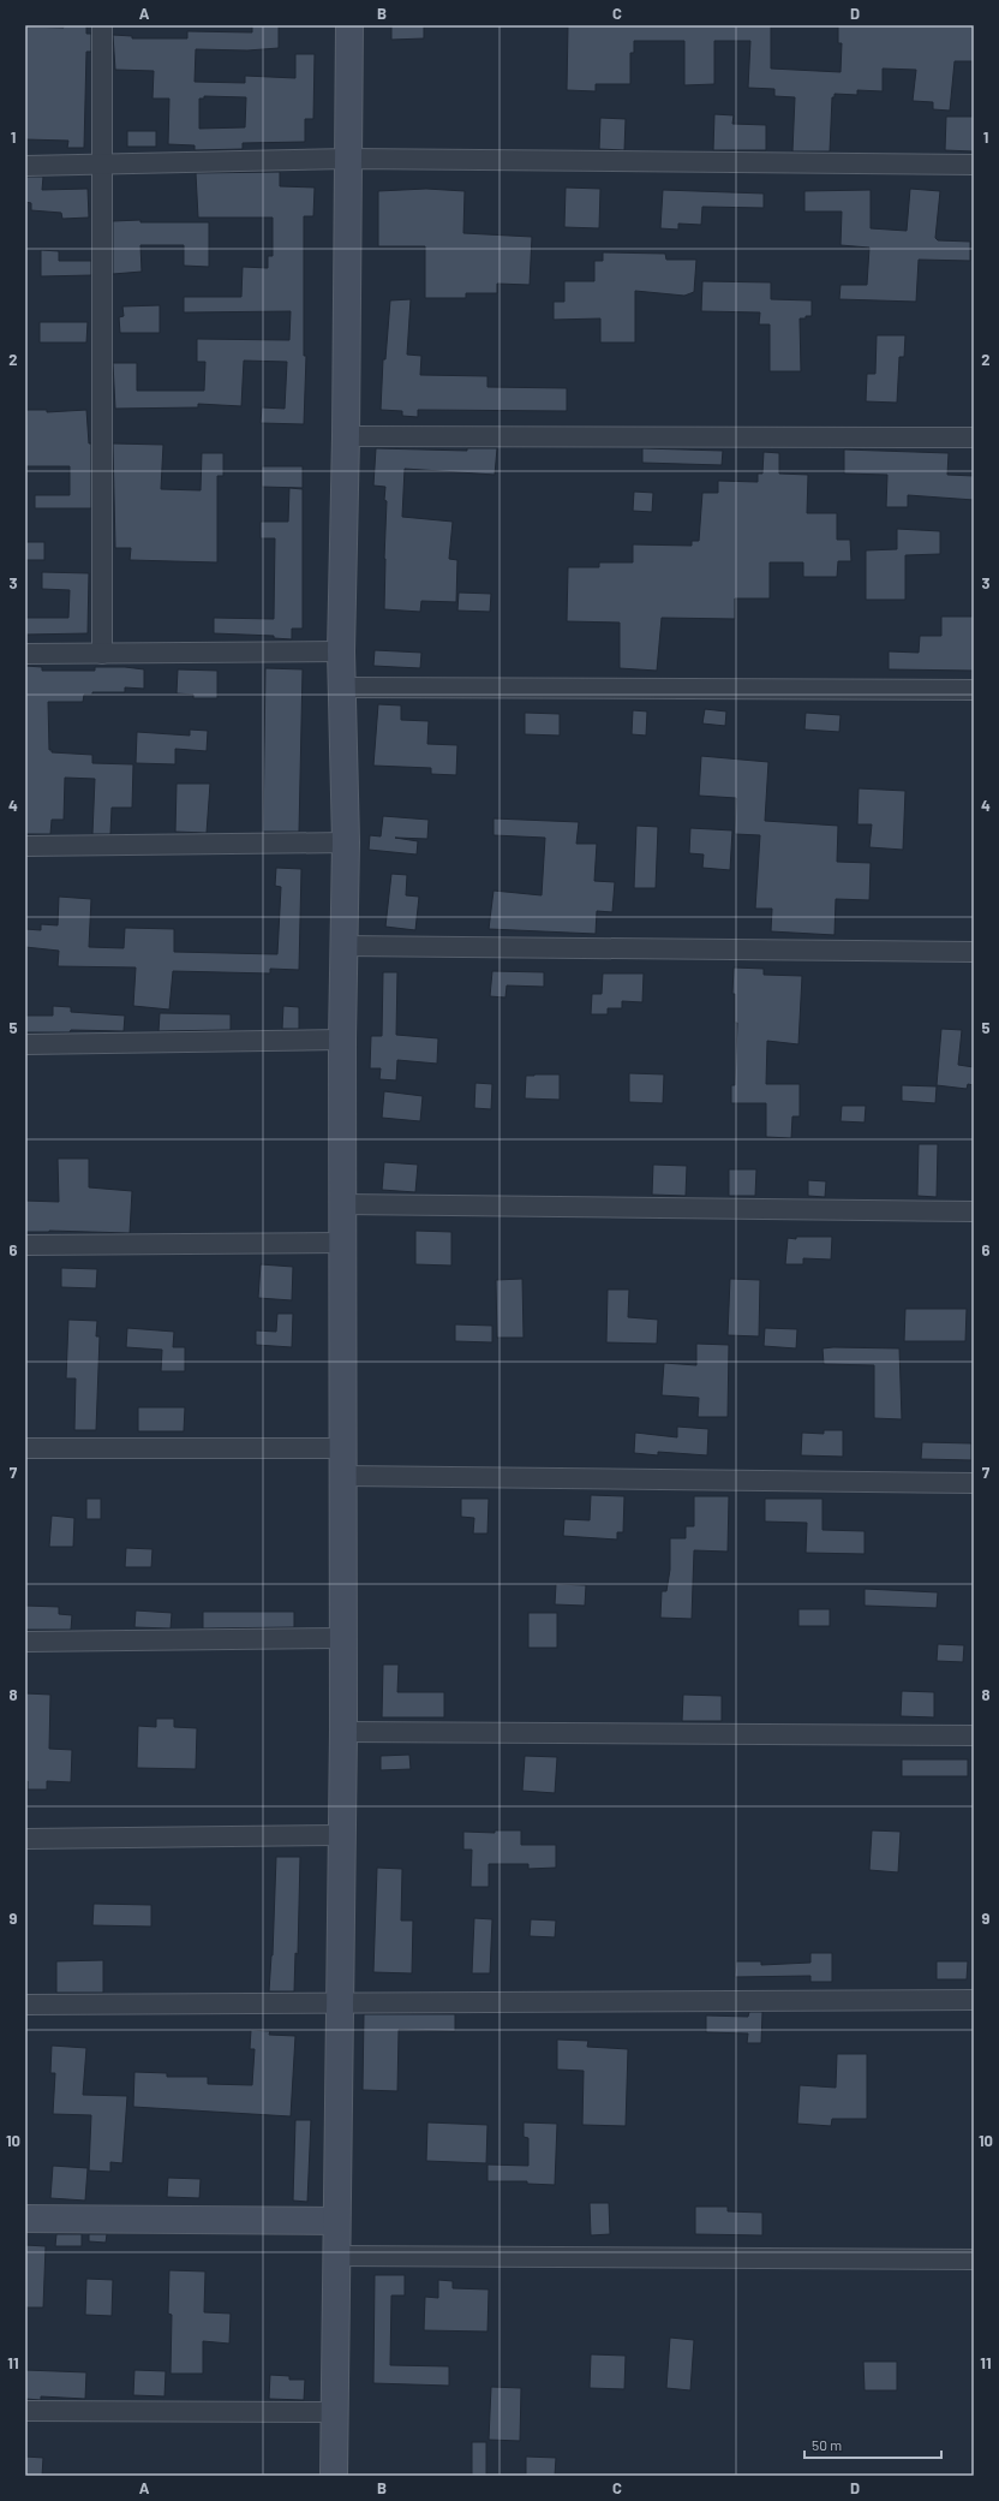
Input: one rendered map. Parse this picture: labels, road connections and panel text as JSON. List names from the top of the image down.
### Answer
{
  "scale_bar": "50 m",
  "grid": {
    "columns": [
      "A",
      "B",
      "C",
      "D"
    ],
    "rows": [
      "1",
      "2",
      "3",
      "4",
      "5",
      "6",
      "7",
      "8",
      "9",
      "10",
      "11"
    ]
  }
}
